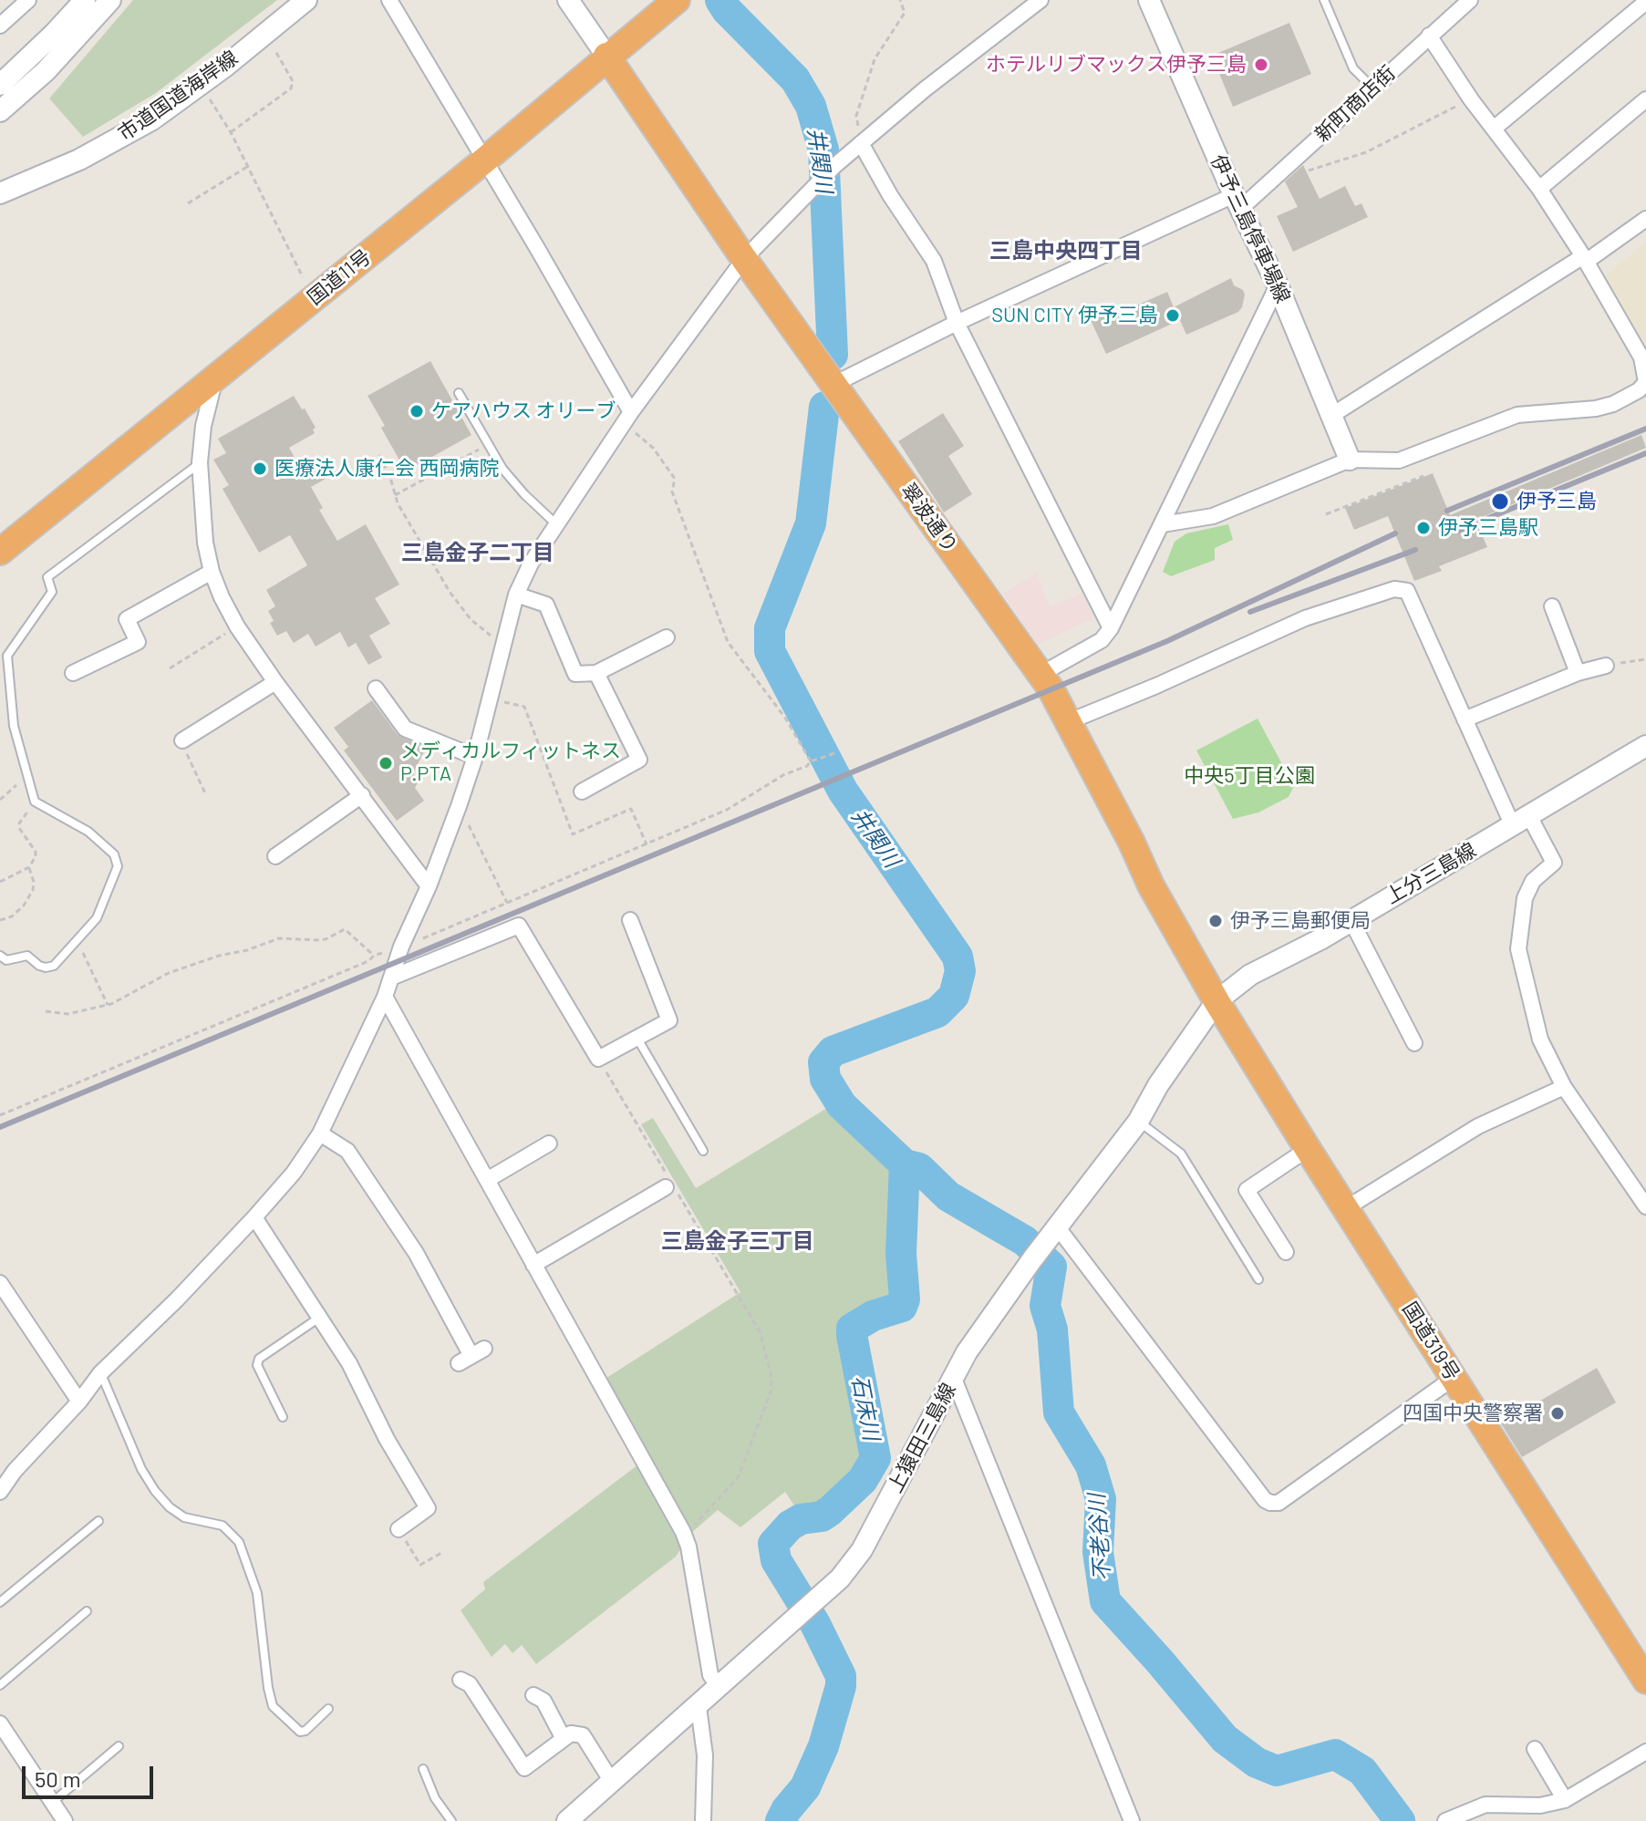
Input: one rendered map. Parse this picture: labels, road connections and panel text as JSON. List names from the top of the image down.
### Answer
{
  "streets": {
    "highway": ["国道11号", "翠波通り", "国道319号"],
    "main road": [
      "市道国道海岸線",
      "伊予三島停車場線",
      "上分三島線",
      "上猿田三島線"
    ],
    "street": ["新町商店街"]
  },
  "crossings": [
    ["新町商店街", "伊予三島停車場線"],
    ["新町商店街", "翠波通り"],
    ["国道11号", "翠波通り"],
    ["翠波通り", "上分三島線"],
    ["翠波通り", "国道319号"],
    ["翠波通り", "上猿田三島線"],
    ["上分三島線", "国道319号"],
    ["上分三島線", "上猿田三島線"],
    ["国道319号", "上猿田三島線"]
  ],
  "districts": ["三島中央四丁目", "三島金子二丁目", "三島金子三丁目"],
  "water": ["井関川", "石床川", "不老谷川"],
  "parks": ["中央5丁目公園"],
  "places": [
    "ホテルリブマックス伊予三島",
    "SUN CITY 伊予三島",
    "ケアハウス オリーブ",
    "医療法人康仁会 西岡病院",
    "伊予三島",
    "伊予三島駅",
    "メディカルフィットネス P.PTA",
    "伊予三島郵便局",
    "四国中央警察署"
  ],
  "scale_bar": "50 m"
}
